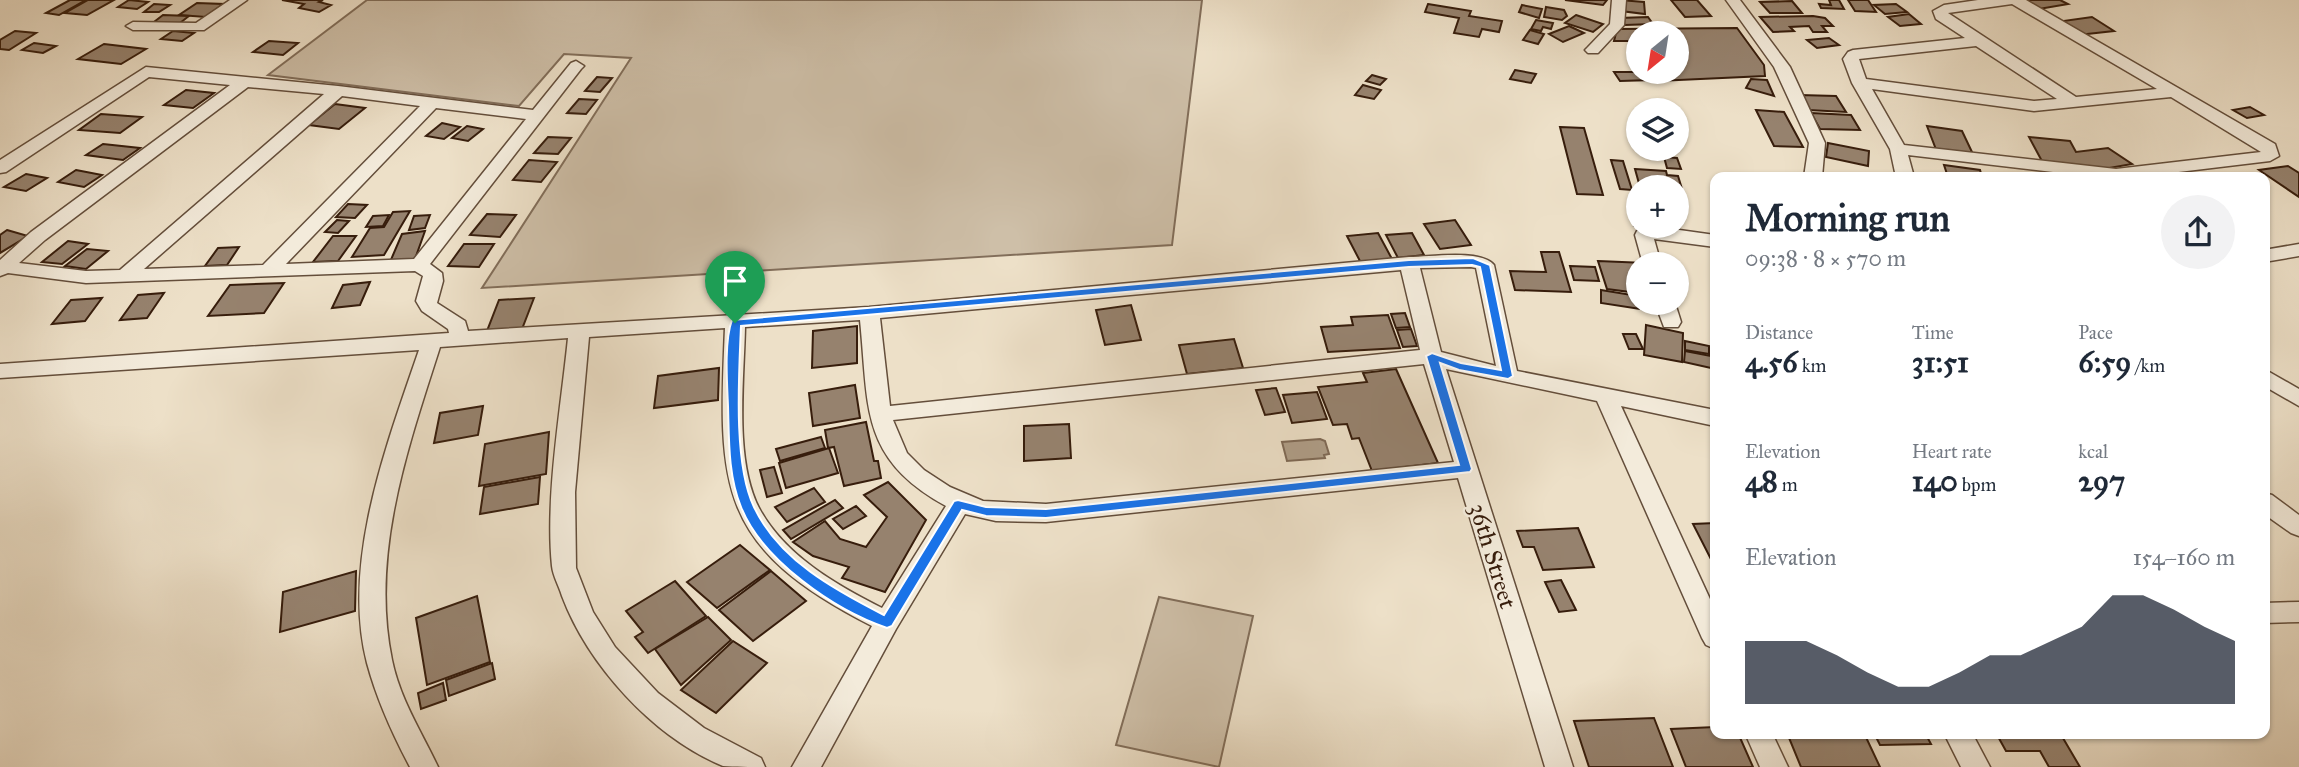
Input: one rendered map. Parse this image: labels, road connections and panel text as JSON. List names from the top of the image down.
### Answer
{
  "streets": {
    "street": ["36th Street"]
  },
  "north": "bottom left",
  "page": {
    "map_buttons": ["+", "−"],
    "heading": ["Morning run", "09:38 · 8 × 570 m"],
    "stats": [
      ["Distance", "4.56 km"],
      ["Time", "31:51"],
      ["Pace", "6:59 /km"],
      ["Elevation", "48 m"],
      ["Heart rate", "140 bpm"],
      ["kcal", "297"]
    ],
    "chart": ["Elevation", "154–160 m"]
  }
}
